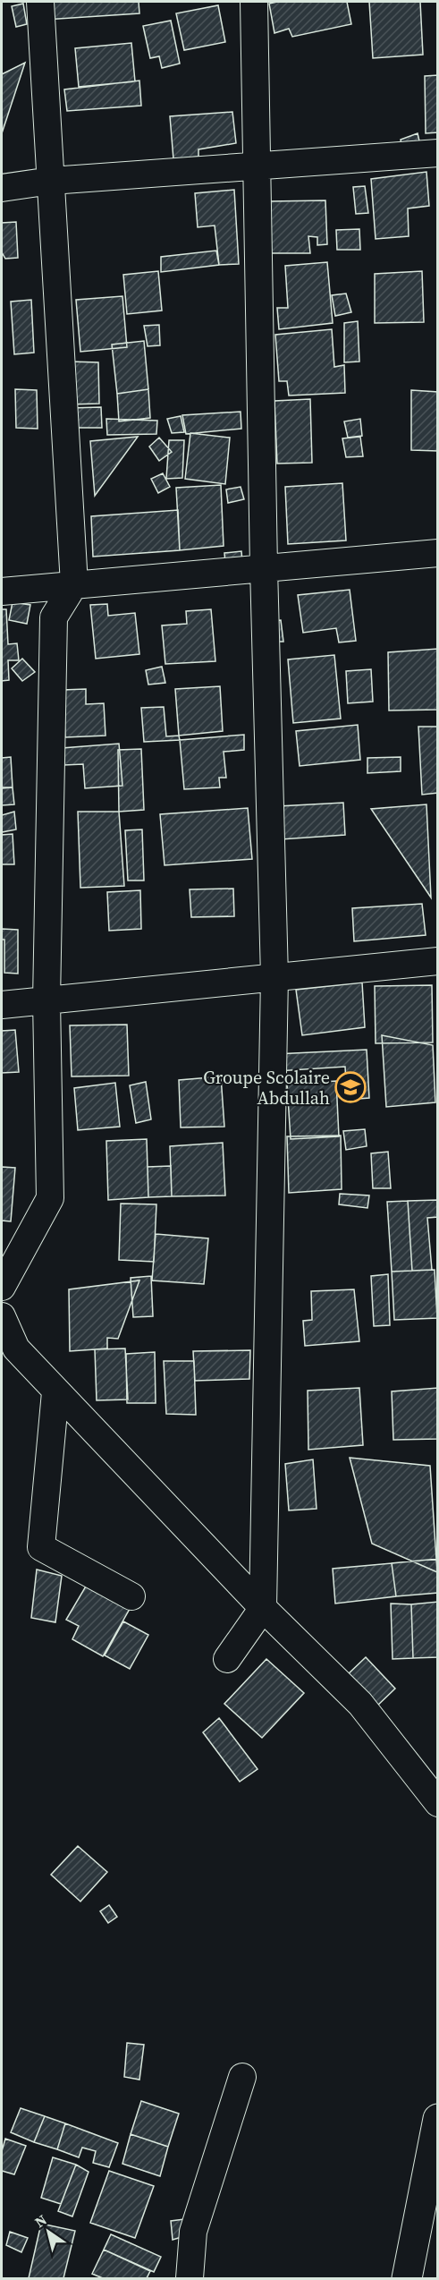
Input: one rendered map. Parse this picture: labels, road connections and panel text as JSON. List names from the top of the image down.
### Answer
{
  "places": {
    "school or university": ["Groupe Scolaire Abdullah"]
  },
  "north": "top left"
}
